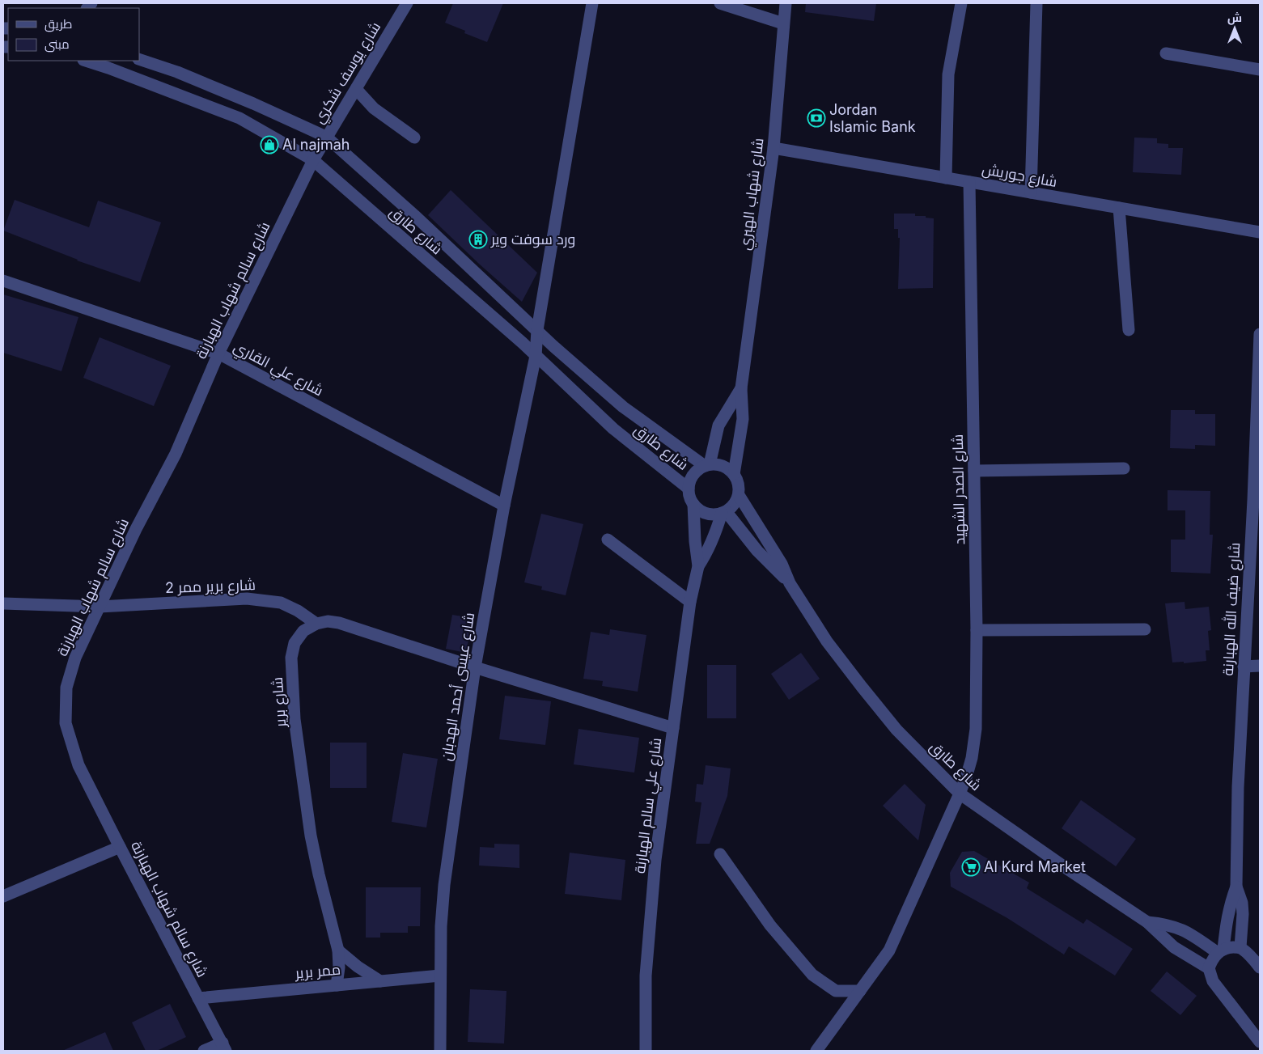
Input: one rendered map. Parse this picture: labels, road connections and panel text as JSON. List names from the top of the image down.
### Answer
{
  "streets": {
    "street": [
      "شارع يوسف شكري",
      "شارع جوريش",
      "شارع شهاب الهبري",
      "شارع طارق",
      "شارع سالم شهاب الهبارنة",
      "شارع علي القاري",
      "شارع الصدر الشهيد",
      "شارع برير ممر 2",
      "شارع ضيف الله الهبارنة",
      "شارع عيسى أحمد الهدبان",
      "شارع برير",
      "شارع علي سالم الهبارنة",
      "ممر برير"
    ]
  },
  "crossings": [
    ["شارع يوسف شكري", "شارع طارق"],
    ["شارع يوسف شكري", "شارع سالم شهاب الهبارنة"],
    ["شارع جوريش", "شارع شهاب الهبري"],
    ["شارع جوريش", "شارع الصدر الشهيد"],
    ["شارع شهاب الهبري", "شارع طارق"],
    ["شارع شهاب الهبري", "شارع علي سالم الهبارنة"],
    ["شارع طارق", "شارع سالم شهاب الهبارنة"],
    ["شارع طارق", "شارع الصدر الشهيد"],
    ["شارع طارق", "شارع ضيف الله الهبارنة"],
    ["شارع طارق", "شارع عيسى أحمد الهدبان"],
    ["شارع طارق", "شارع علي سالم الهبارنة"],
    ["شارع سالم شهاب الهبارنة", "شارع علي القاري"],
    ["شارع سالم شهاب الهبارنة", "شارع برير ممر 2"],
    ["شارع سالم شهاب الهبارنة", "ممر برير"],
    ["شارع علي القاري", "شارع عيسى أحمد الهدبان"],
    ["شارع برير ممر 2", "شارع برير"],
    ["شارع عيسى أحمد الهدبان", "ممر برير"],
    ["شارع برير", "ممر برير"]
  ],
  "places": {
    "bank": ["Jordan Islamic Bank"],
    "shop": ["Al najmah"],
    "building": ["ورد سوفت وير"],
    "supermarket": ["Al Kurd Market"]
  },
  "legend": ["طريق", "مبنى"],
  "north": "top"
}
